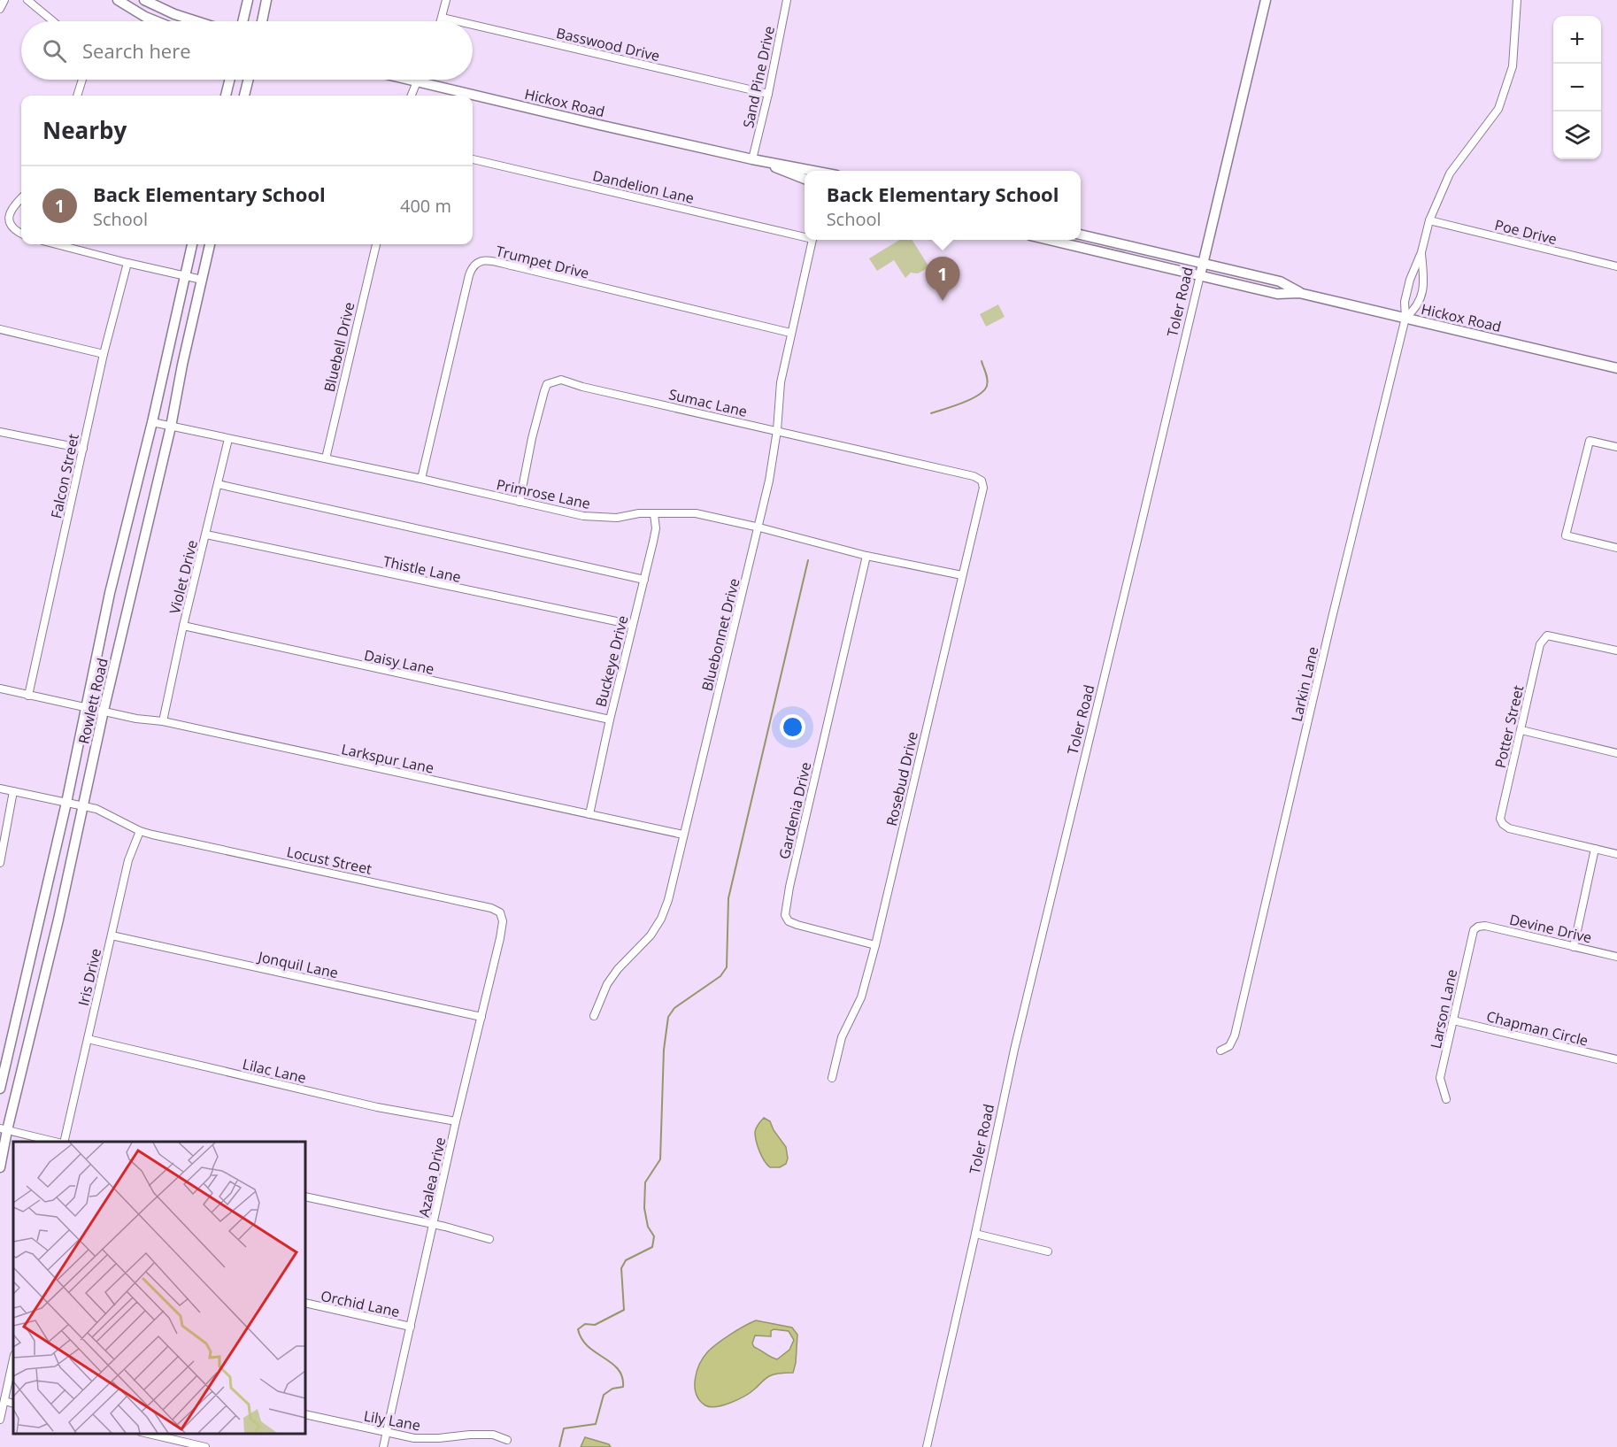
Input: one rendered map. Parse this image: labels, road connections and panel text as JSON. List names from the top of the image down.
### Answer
{
  "streets": {
    "main road": ["Hickox Road", "Toler Road", "Rowlett Road"],
    "street": [
      "Basswood Drive",
      "Sand Pine Drive",
      "Dandelion Lane",
      "Poe Drive",
      "Trumpet Drive",
      "Bluebell Drive",
      "Sumac Lane",
      "Falcon Street",
      "Primrose Lane",
      "Thistle Lane",
      "Violet Drive",
      "Bluebonnet Drive",
      "Buckeye Drive",
      "Daisy Lane",
      "Larkin Lane",
      "Potter Street",
      "Larkspur Lane",
      "Rosebud Drive",
      "Gardenia Drive",
      "Locust Street",
      "Devine Drive",
      "Jonquil Lane",
      "Iris Drive",
      "Larson Lane",
      "Chapman Circle",
      "Lilac Lane",
      "Azalea Drive",
      "Orchid Lane",
      "Lily Lane"
    ]
  },
  "crossings": [
    ["Basswood Drive", "Sand Pine Drive"],
    ["Sand Pine Drive", "Hickox Road"],
    ["Hickox Road", "Toler Road"],
    ["Hickox Road", "Larkin Lane"],
    ["Trumpet Drive", "Primrose Lane"],
    ["Trumpet Drive", "Bluebonnet Drive"],
    ["Bluebell Drive", "Primrose Lane"],
    ["Sumac Lane", "Primrose Lane"],
    ["Sumac Lane", "Bluebonnet Drive"],
    ["Sumac Lane", "Rosebud Drive"],
    ["Falcon Street", "Larkspur Lane"],
    ["Primrose Lane", "Violet Drive"],
    ["Primrose Lane", "Bluebonnet Drive"],
    ["Primrose Lane", "Buckeye Drive"],
    ["Primrose Lane", "Rowlett Road"],
    ["Primrose Lane", "Rosebud Drive"],
    ["Primrose Lane", "Gardenia Drive"],
    ["Thistle Lane", "Violet Drive"],
    ["Thistle Lane", "Buckeye Drive"],
    ["Violet Drive", "Daisy Lane"],
    ["Violet Drive", "Larkspur Lane"],
    ["Bluebonnet Drive", "Larkspur Lane"],
    ["Buckeye Drive", "Daisy Lane"],
    ["Buckeye Drive", "Larkspur Lane"],
    ["Rowlett Road", "Larkspur Lane"],
    ["Rosebud Drive", "Gardenia Drive"],
    ["Locust Street", "Iris Drive"],
    ["Locust Street", "Azalea Drive"],
    ["Devine Drive", "Larson Lane"],
    ["Jonquil Lane", "Iris Drive"],
    ["Jonquil Lane", "Azalea Drive"],
    ["Iris Drive", "Lilac Lane"],
    ["Larson Lane", "Chapman Circle"],
    ["Lilac Lane", "Azalea Drive"],
    ["Azalea Drive", "Orchid Lane"],
    ["Azalea Drive", "Lily Lane"]
  ],
  "page": {
    "map_buttons": ["+", "−"],
    "search": "Search here",
    "heading": "Nearby",
    "list": [
      {
        "mark": "1",
        "name": "Back Elementary School",
        "note": "School",
        "value": "400 m"
      }
    ],
    "popup": ["Back Elementary School", "School"],
    "pins": "1"
  }
}
